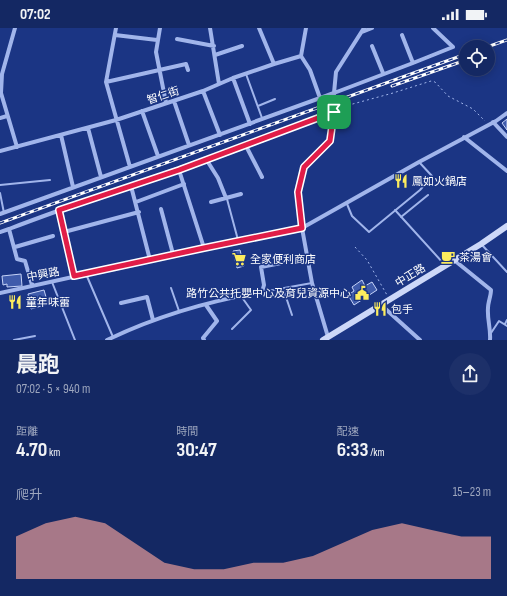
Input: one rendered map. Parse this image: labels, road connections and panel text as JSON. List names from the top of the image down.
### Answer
{
  "streets": {
    "street": ["智仁街", "中興路", "中正路"]
  },
  "places": {
    "restaurant": ["鳳如火鍋店", "童年味蕾", "包手"],
    "cafe": ["茶湯會"],
    "supermarket": ["全家便利商店"],
    "public building": ["路竹公共托嬰中心及育兒資源中心"]
  },
  "page": {
    "status": "07:02",
    "heading": ["晨跑", "07:02 · 5 × 940 m"],
    "stats": [
      ["距離", "4.70 km"],
      ["時間", "30:47"],
      ["配速", "6:33 /km"]
    ],
    "chart": ["爬升", "15–23 m"]
  }
}
